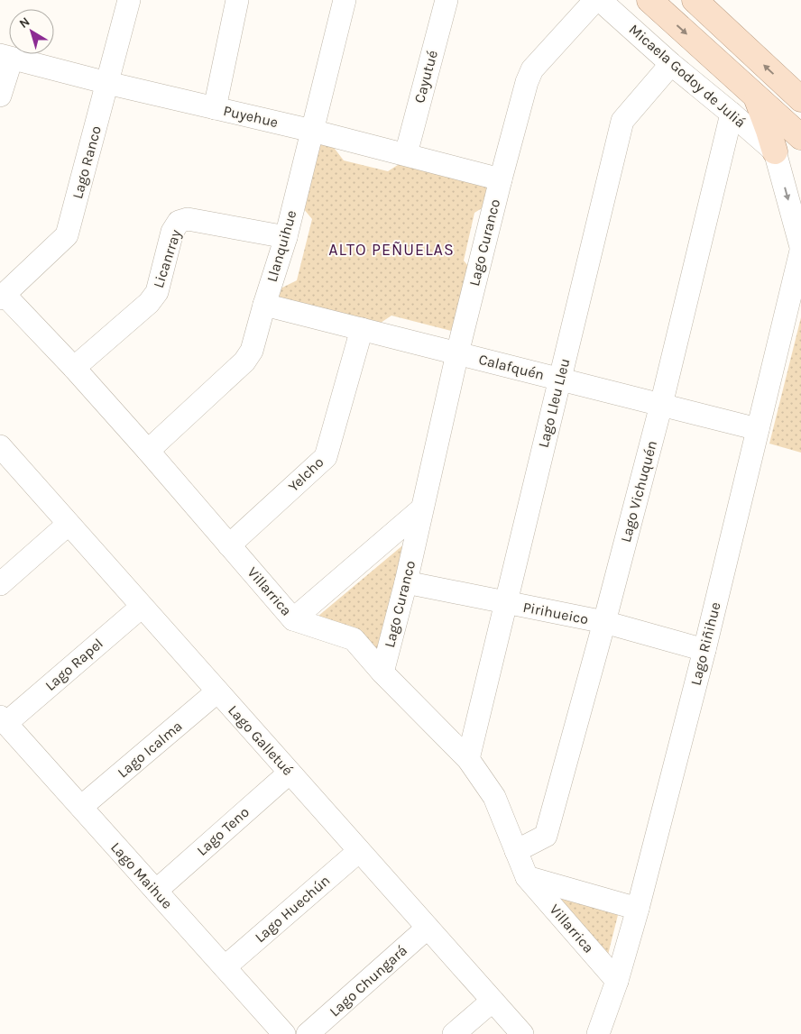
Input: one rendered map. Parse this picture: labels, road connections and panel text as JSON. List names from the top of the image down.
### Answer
{
  "streets": {
    "street": [
      "Micaela Godoy de Juliá",
      "Cayutué",
      "Puyehue",
      "Lago Ranco",
      "Lago Curanco",
      "Llanquihue",
      "Licanrray",
      "Calafquén",
      "Lago Lleu Lleu",
      "Yelcho",
      "Lago Vichuquén",
      "Villarrica",
      "Pirihueico",
      "Lago Riñihue",
      "Lago Rapel",
      "Lago Galletué",
      "Lago Icalma",
      "Lago Teno",
      "Lago Maihue",
      "Lago Huechún",
      "Lago Chungará"
    ]
  },
  "crossings": [
    ["Micaela Godoy de Juliá", "Lago Lleu Lleu"],
    ["Micaela Godoy de Juliá", "Lago Vichuquén"],
    ["Cayutué", "Puyehue"],
    ["Puyehue", "Lago Ranco"],
    ["Puyehue", "Lago Curanco"],
    ["Puyehue", "Llanquihue"],
    ["Lago Ranco", "Villarrica"],
    ["Lago Curanco", "Calafquén"],
    ["Lago Curanco", "Villarrica"],
    ["Lago Curanco", "Pirihueico"],
    ["Llanquihue", "Licanrray"],
    ["Llanquihue", "Calafquén"],
    ["Llanquihue", "Villarrica"],
    ["Licanrray", "Villarrica"],
    ["Calafquén", "Lago Lleu Lleu"],
    ["Calafquén", "Yelcho"],
    ["Calafquén", "Lago Vichuquén"],
    ["Calafquén", "Lago Riñihue"],
    ["Lago Lleu Lleu", "Villarrica"],
    ["Lago Lleu Lleu", "Pirihueico"],
    ["Yelcho", "Villarrica"],
    ["Lago Vichuquén", "Villarrica"],
    ["Lago Vichuquén", "Pirihueico"],
    ["Villarrica", "Lago Riñihue"],
    ["Pirihueico", "Lago Riñihue"],
    ["Lago Rapel", "Lago Galletué"],
    ["Lago Rapel", "Lago Maihue"],
    ["Lago Galletué", "Lago Icalma"],
    ["Lago Galletué", "Lago Teno"],
    ["Lago Galletué", "Lago Huechún"],
    ["Lago Galletué", "Lago Chungará"],
    ["Lago Icalma", "Lago Maihue"],
    ["Lago Teno", "Lago Maihue"],
    ["Lago Maihue", "Lago Huechún"]
  ],
  "districts": ["ALTO PEÑUELAS"],
  "north": "top left"
}
